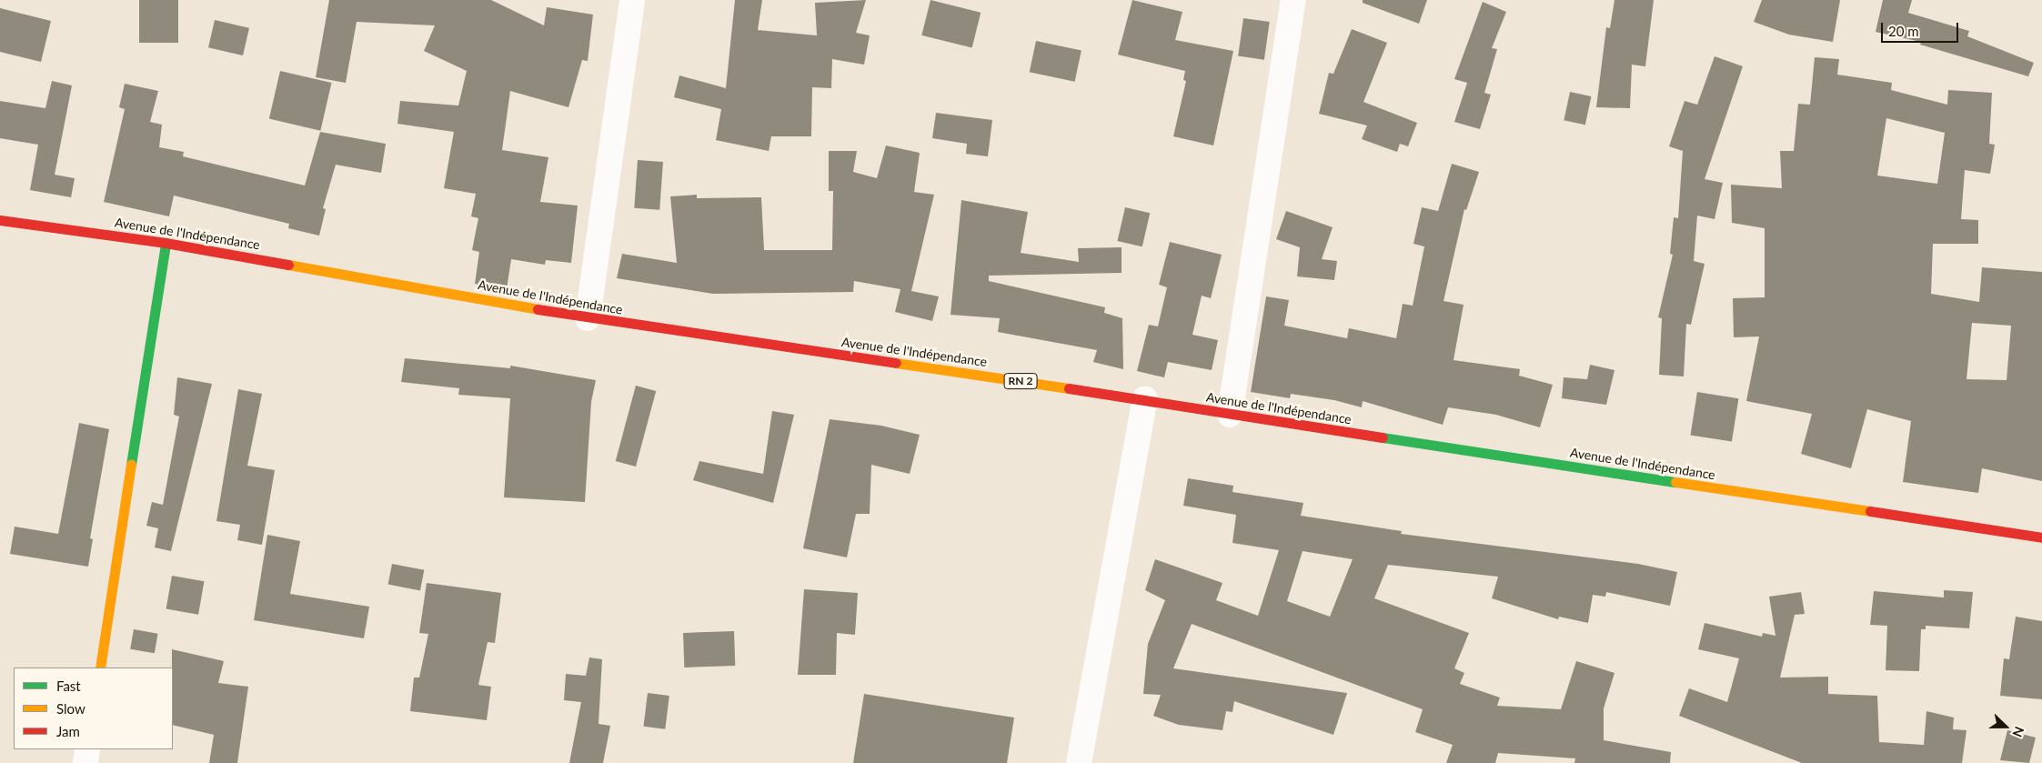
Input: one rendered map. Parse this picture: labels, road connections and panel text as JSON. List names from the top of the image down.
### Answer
{
  "streets": {
    "main road": ["Avenue de l'Indépendance", "RN 2"]
  },
  "legend": ["Fast", "Slow", "Jam"],
  "scale_bar": "20 m",
  "north": "right"
}
